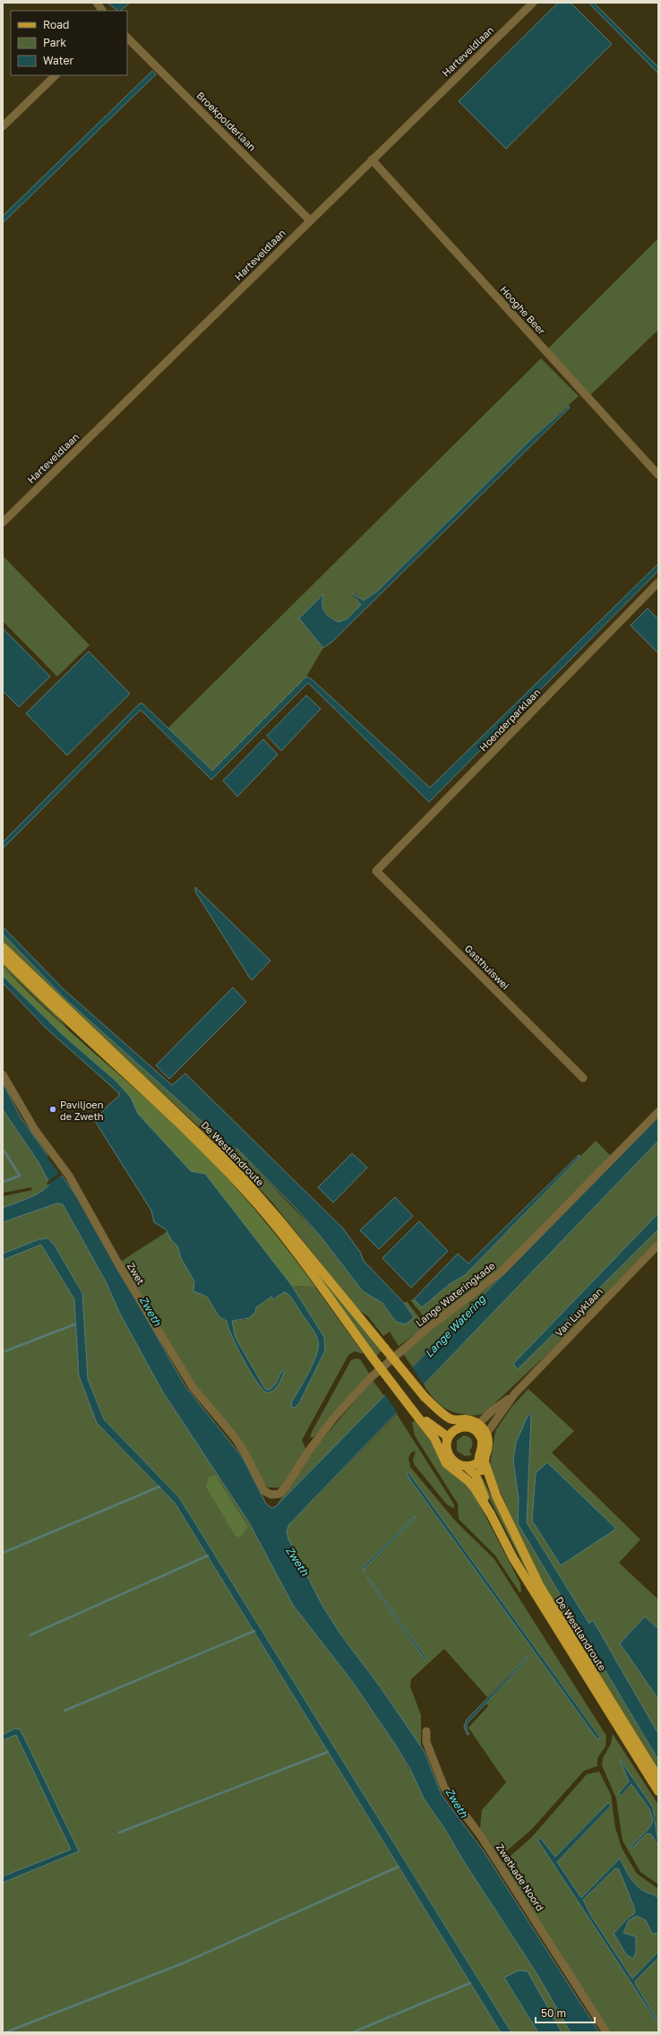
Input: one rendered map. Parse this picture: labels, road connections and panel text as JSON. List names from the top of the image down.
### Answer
{
  "streets": {
    "main road": ["De Westlandroute"],
    "street": [
      "Harteveldlaan",
      "Broekpolderlaan",
      "Hooghe Beer",
      "Hoenderparklaan",
      "Gasthuiswei",
      "Zwet",
      "Lange Wateringkade",
      "Van Luyklaan",
      "Zwetkade Noord"
    ]
  },
  "crossings": [
    ["Harteveldlaan", "Broekpolderlaan"],
    ["Harteveldlaan", "Hooghe Beer"],
    ["Hoenderparklaan", "Gasthuiswei"],
    ["De Westlandroute", "Van Luyklaan"],
    ["Zwet", "Lange Wateringkade"]
  ],
  "water": ["Zweth", "Lange Watering"],
  "places": ["Paviljoen de Zweth"],
  "legend": ["Road", "Park", "Water"],
  "scale_bar": "50 m"
}
